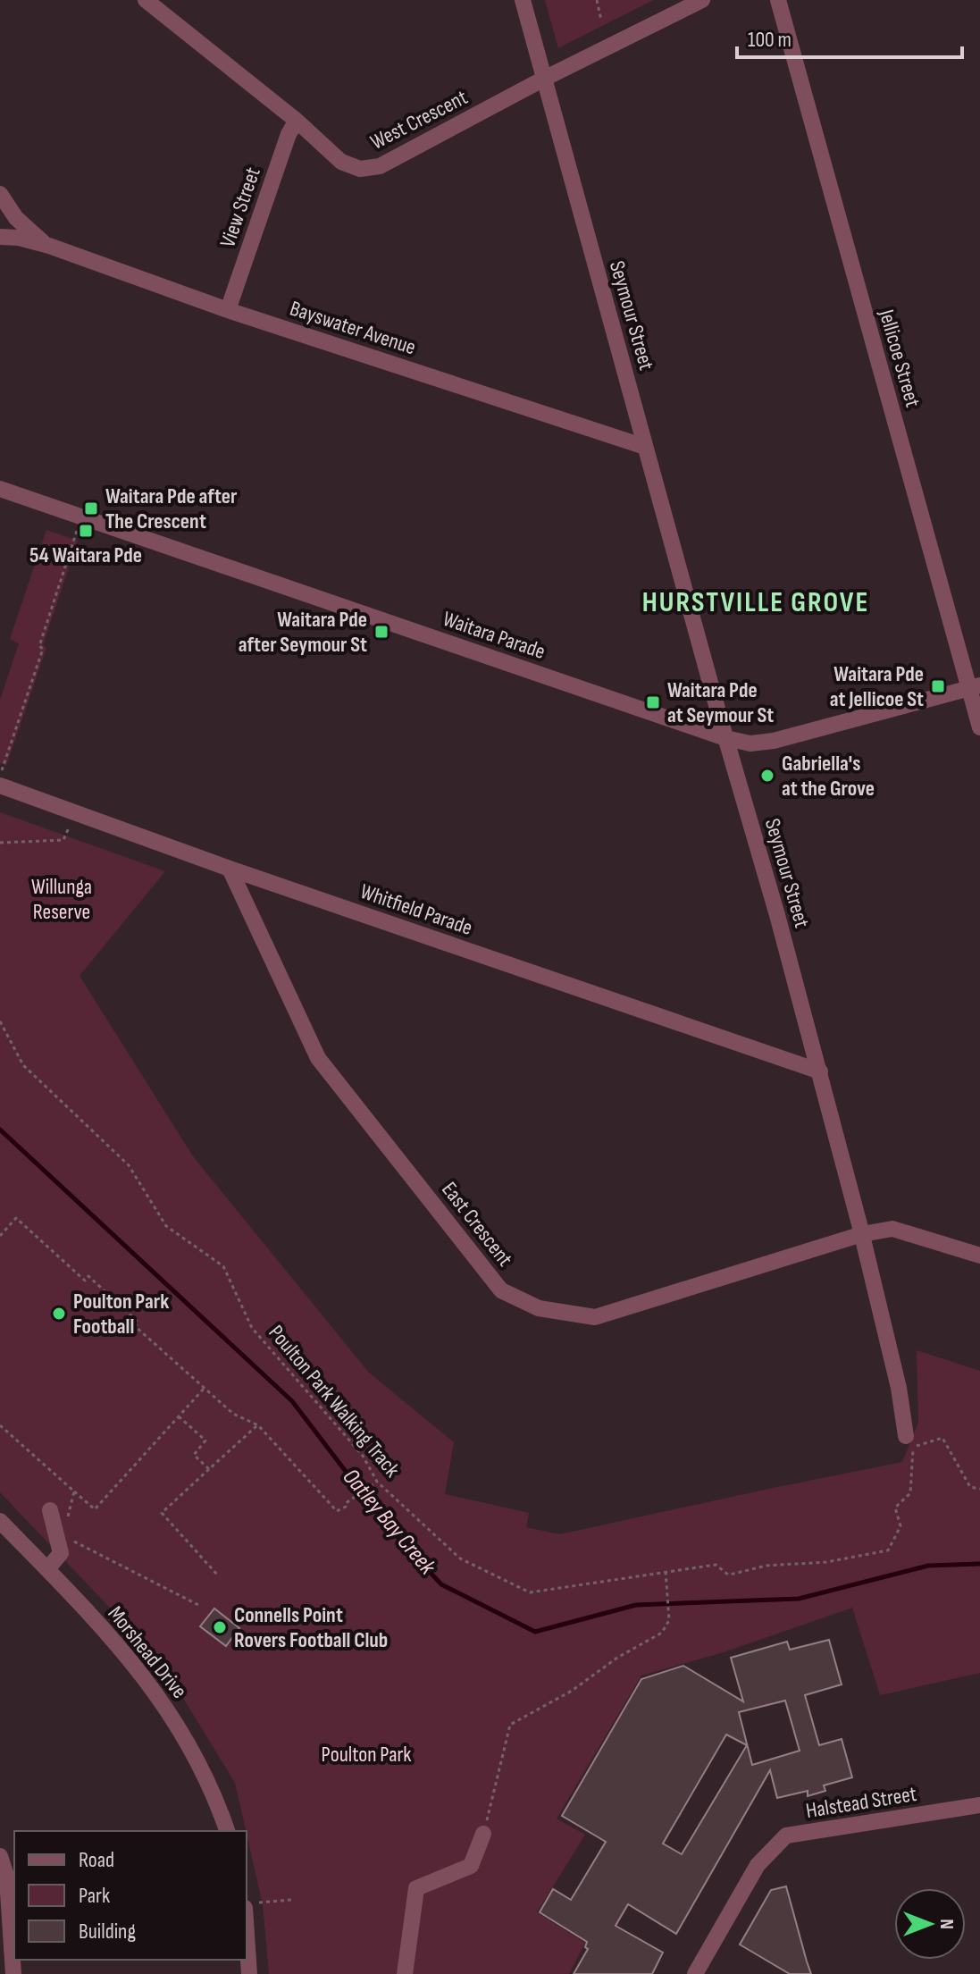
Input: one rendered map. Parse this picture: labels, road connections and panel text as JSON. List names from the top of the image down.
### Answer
{
  "streets": {
    "street": [
      "West Crescent",
      "View Street",
      "Seymour Street",
      "Bayswater Avenue",
      "Jellicoe Street",
      "Waitara Parade",
      "Whitfield Parade",
      "East Crescent",
      "Morshead Drive",
      "Halstead Street"
    ],
    "path": ["Poulton Park Walking Track"]
  },
  "crossings": [
    ["West Crescent", "View Street"],
    ["West Crescent", "Seymour Street"],
    ["View Street", "Bayswater Avenue"],
    ["Seymour Street", "Bayswater Avenue"],
    ["Seymour Street", "Waitara Parade"],
    ["Seymour Street", "Whitfield Parade"],
    ["Seymour Street", "East Crescent"],
    ["Jellicoe Street", "Waitara Parade"],
    ["Whitfield Parade", "East Crescent"]
  ],
  "districts": ["HURSTVILLE GROVE"],
  "water": ["Oatley Bay Creek"],
  "parks": ["Willunga Reserve", "Poulton Park"],
  "places": {
    "transit": [
      "Waitara Pde after The Crescent",
      "54 Waitara Pde",
      "Waitara Pde after Seymour St",
      "Waitara Pde at Jellicoe St",
      "Waitara Pde at Seymour St"
    ],
    "other": ["Gabriella's at the Grove", "Poulton Park Football", "Connells Point Rovers Football Club"]
  },
  "legend": ["Road", "Park", "Building"],
  "scale_bar": "100 m",
  "north": "right"
}
